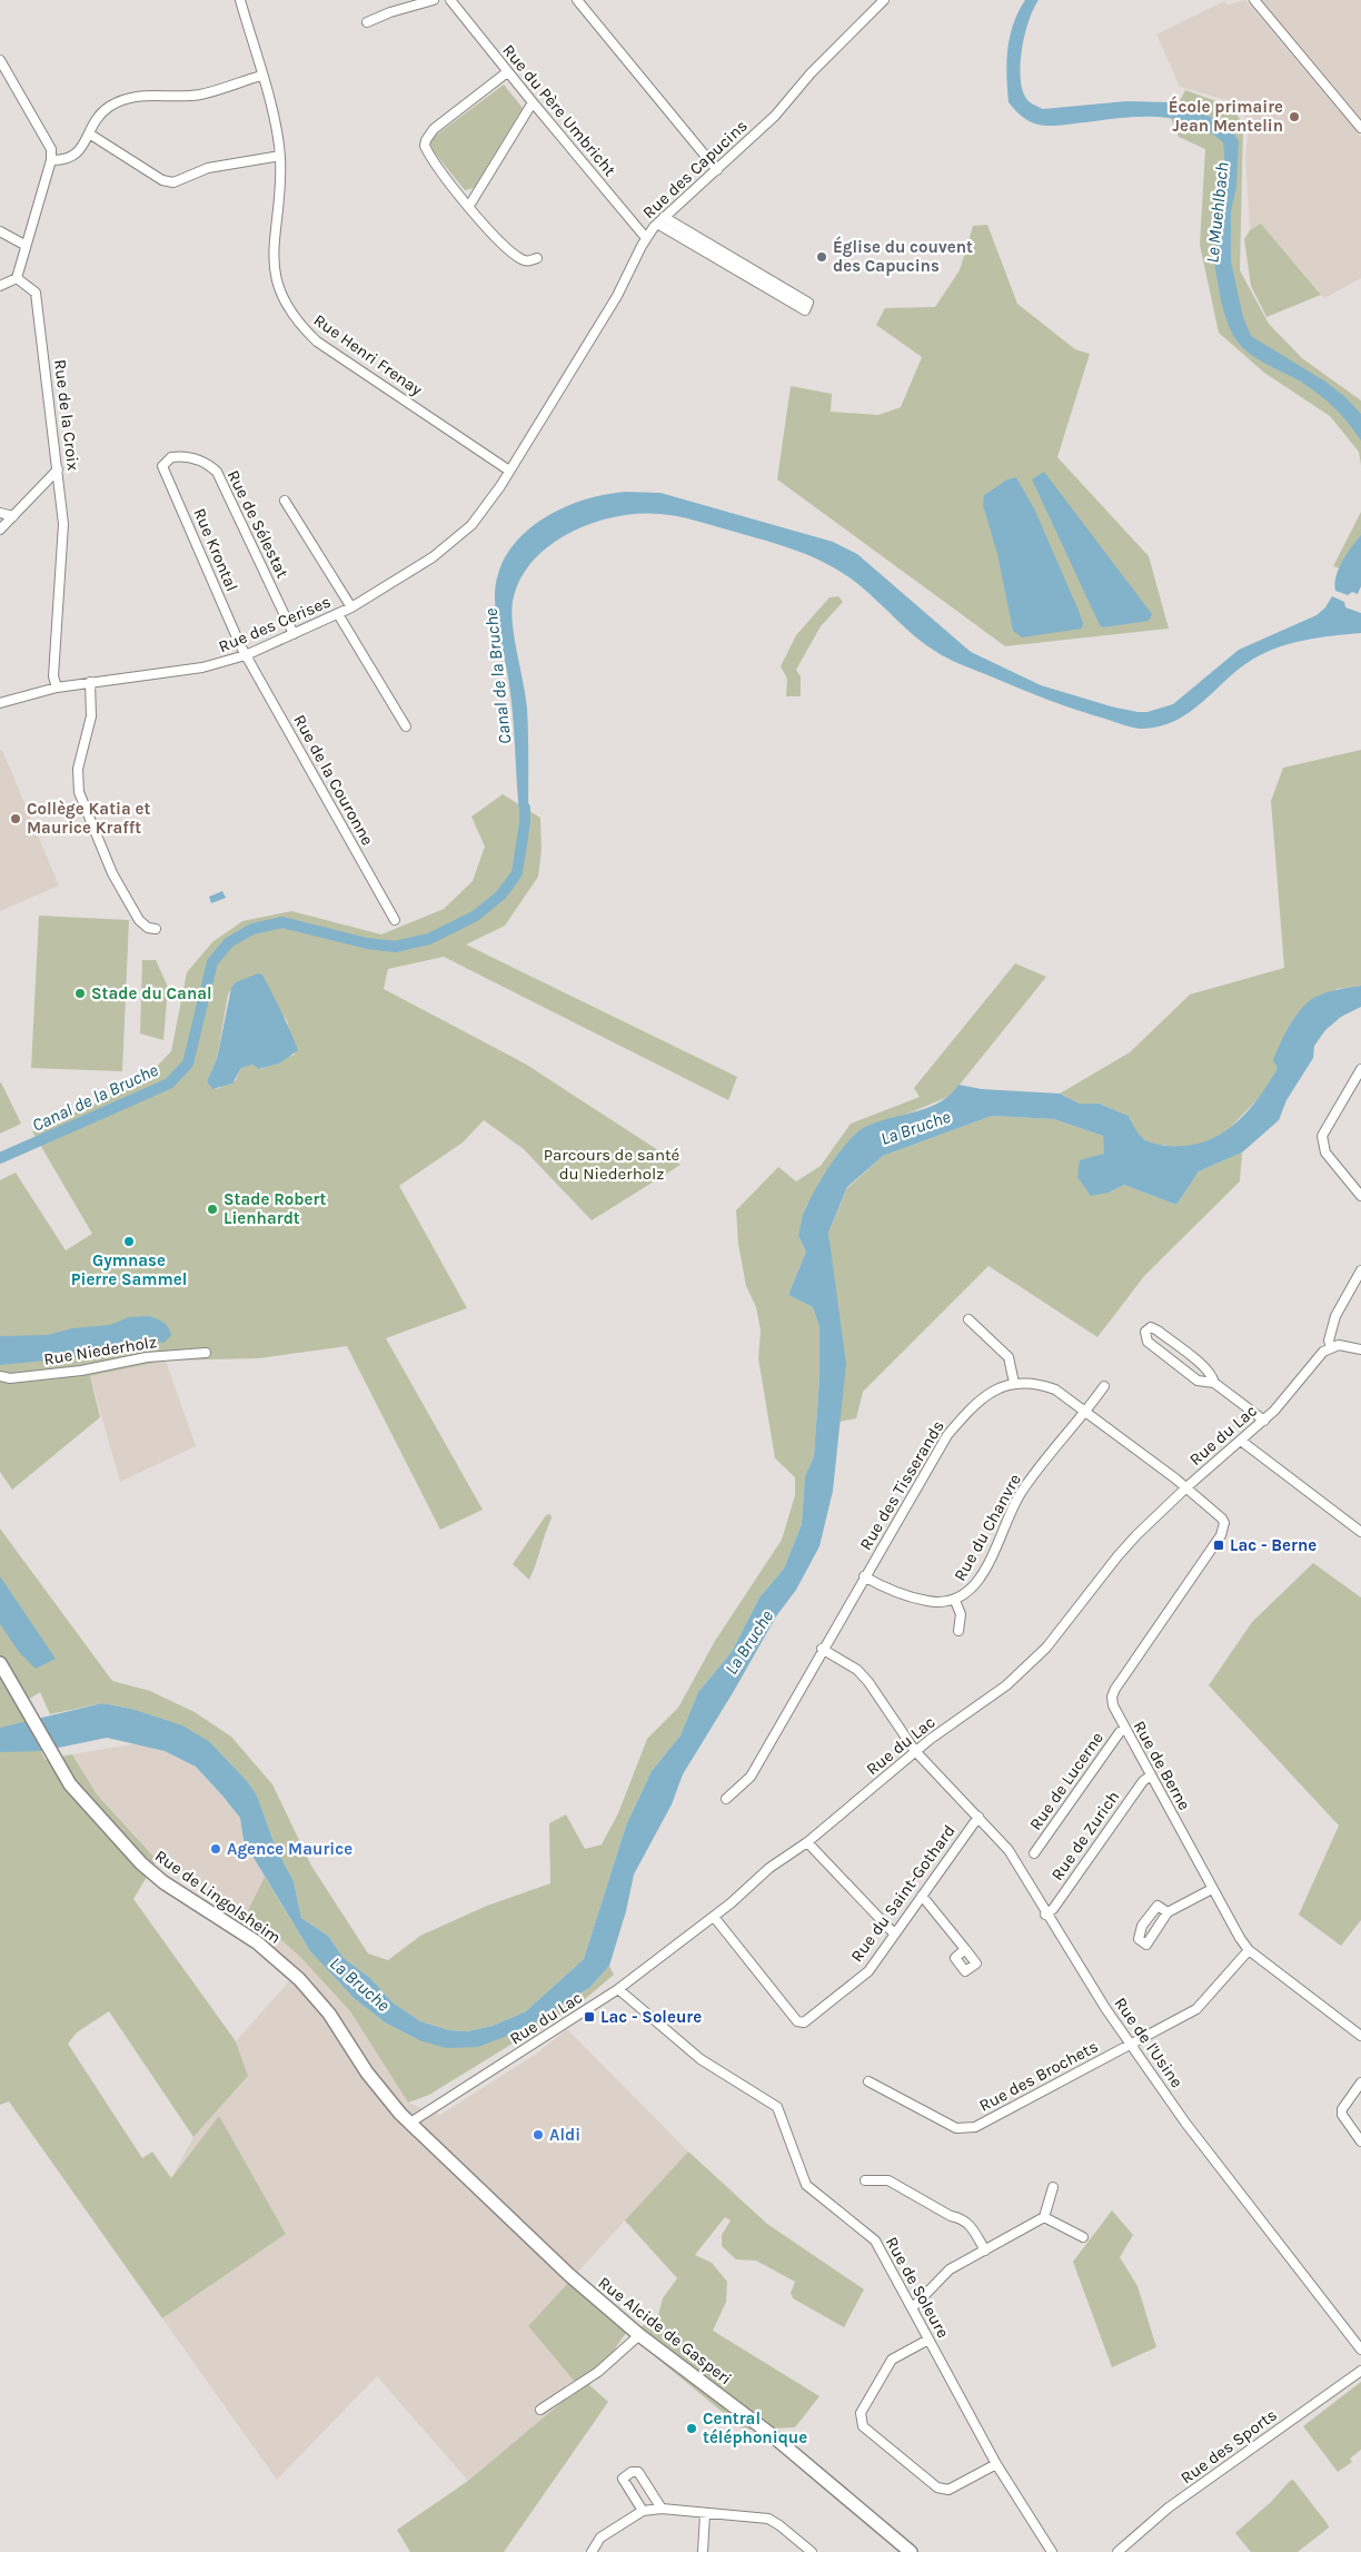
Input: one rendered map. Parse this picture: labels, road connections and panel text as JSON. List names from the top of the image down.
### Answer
{
  "streets": {
    "main road": ["Rue de Lingolsheim", "Rue Alcide de Gasperi"],
    "street": [
      "Rue du Père Umbricht",
      "Rue des Capucins",
      "Rue Henri Frenay",
      "Rue de la Croix",
      "Rue de Sélestat",
      "Rue Krontal",
      "Rue des Cerises",
      "Rue de la Couronne",
      "Rue Niederholz",
      "Rue du Lac",
      "Rue des Tisserands",
      "Rue du Chanvre",
      "Rue de Berne",
      "Rue de Lucerne",
      "Rue de Zurich",
      "Rue du Saint-Gothard",
      "Rue de l'Usine",
      "Rue des Brochets",
      "Rue de Soleure",
      "Rue des Sports"
    ]
  },
  "crossings": [
    ["Rue du Père Umbricht", "Rue des Capucins"],
    ["Rue des Capucins", "Rue Henri Frenay"],
    ["Rue des Capucins", "Rue des Cerises"],
    ["Rue Henri Frenay", "Rue des Cerises"],
    ["Rue de la Croix", "Rue des Cerises"],
    ["Rue de Sélestat", "Rue Krontal"],
    ["Rue de Sélestat", "Rue des Cerises"],
    ["Rue Krontal", "Rue des Cerises"],
    ["Rue Krontal", "Rue de la Couronne"],
    ["Rue des Cerises", "Rue de la Couronne"],
    ["Rue du Lac", "Rue des Tisserands"],
    ["Rue du Lac", "Rue de Berne"],
    ["Rue du Lac", "Rue du Saint-Gothard"],
    ["Rue du Lac", "Rue de Lingolsheim"],
    ["Rue du Lac", "Rue de l'Usine"],
    ["Rue du Lac", "Rue de Soleure"],
    ["Rue du Lac", "Rue Alcide de Gasperi"],
    ["Rue des Tisserands", "Rue du Chanvre"],
    ["Rue des Tisserands", "Rue de Berne"],
    ["Rue des Tisserands", "Rue de l'Usine"],
    ["Rue de Berne", "Rue de Lucerne"],
    ["Rue de Berne", "Rue de Zurich"],
    ["Rue de Berne", "Rue des Brochets"],
    ["Rue de Zurich", "Rue de l'Usine"],
    ["Rue du Saint-Gothard", "Rue de l'Usine"],
    ["Rue de Lingolsheim", "Rue Alcide de Gasperi"],
    ["Rue de l'Usine", "Rue des Brochets"]
  ],
  "water": ["Le Muehlbach", "Canal de la Bruche", "La Bruche"],
  "parks": ["Parcours de santé du Niederholz"],
  "places": {
    "other": [
      "École primaire Jean Mentelin",
      "Église du couvent des Capucins",
      "Collège Katia et Maurice Krafft",
      "Stade du Canal",
      "Stade Robert Lienhardt",
      "Gymnase Pierre Sammel",
      "Agence Maurice",
      "Aldi",
      "Central téléphonique"
    ],
    "transit": ["Lac - Berne", "Lac - Soleure"]
  }
}
